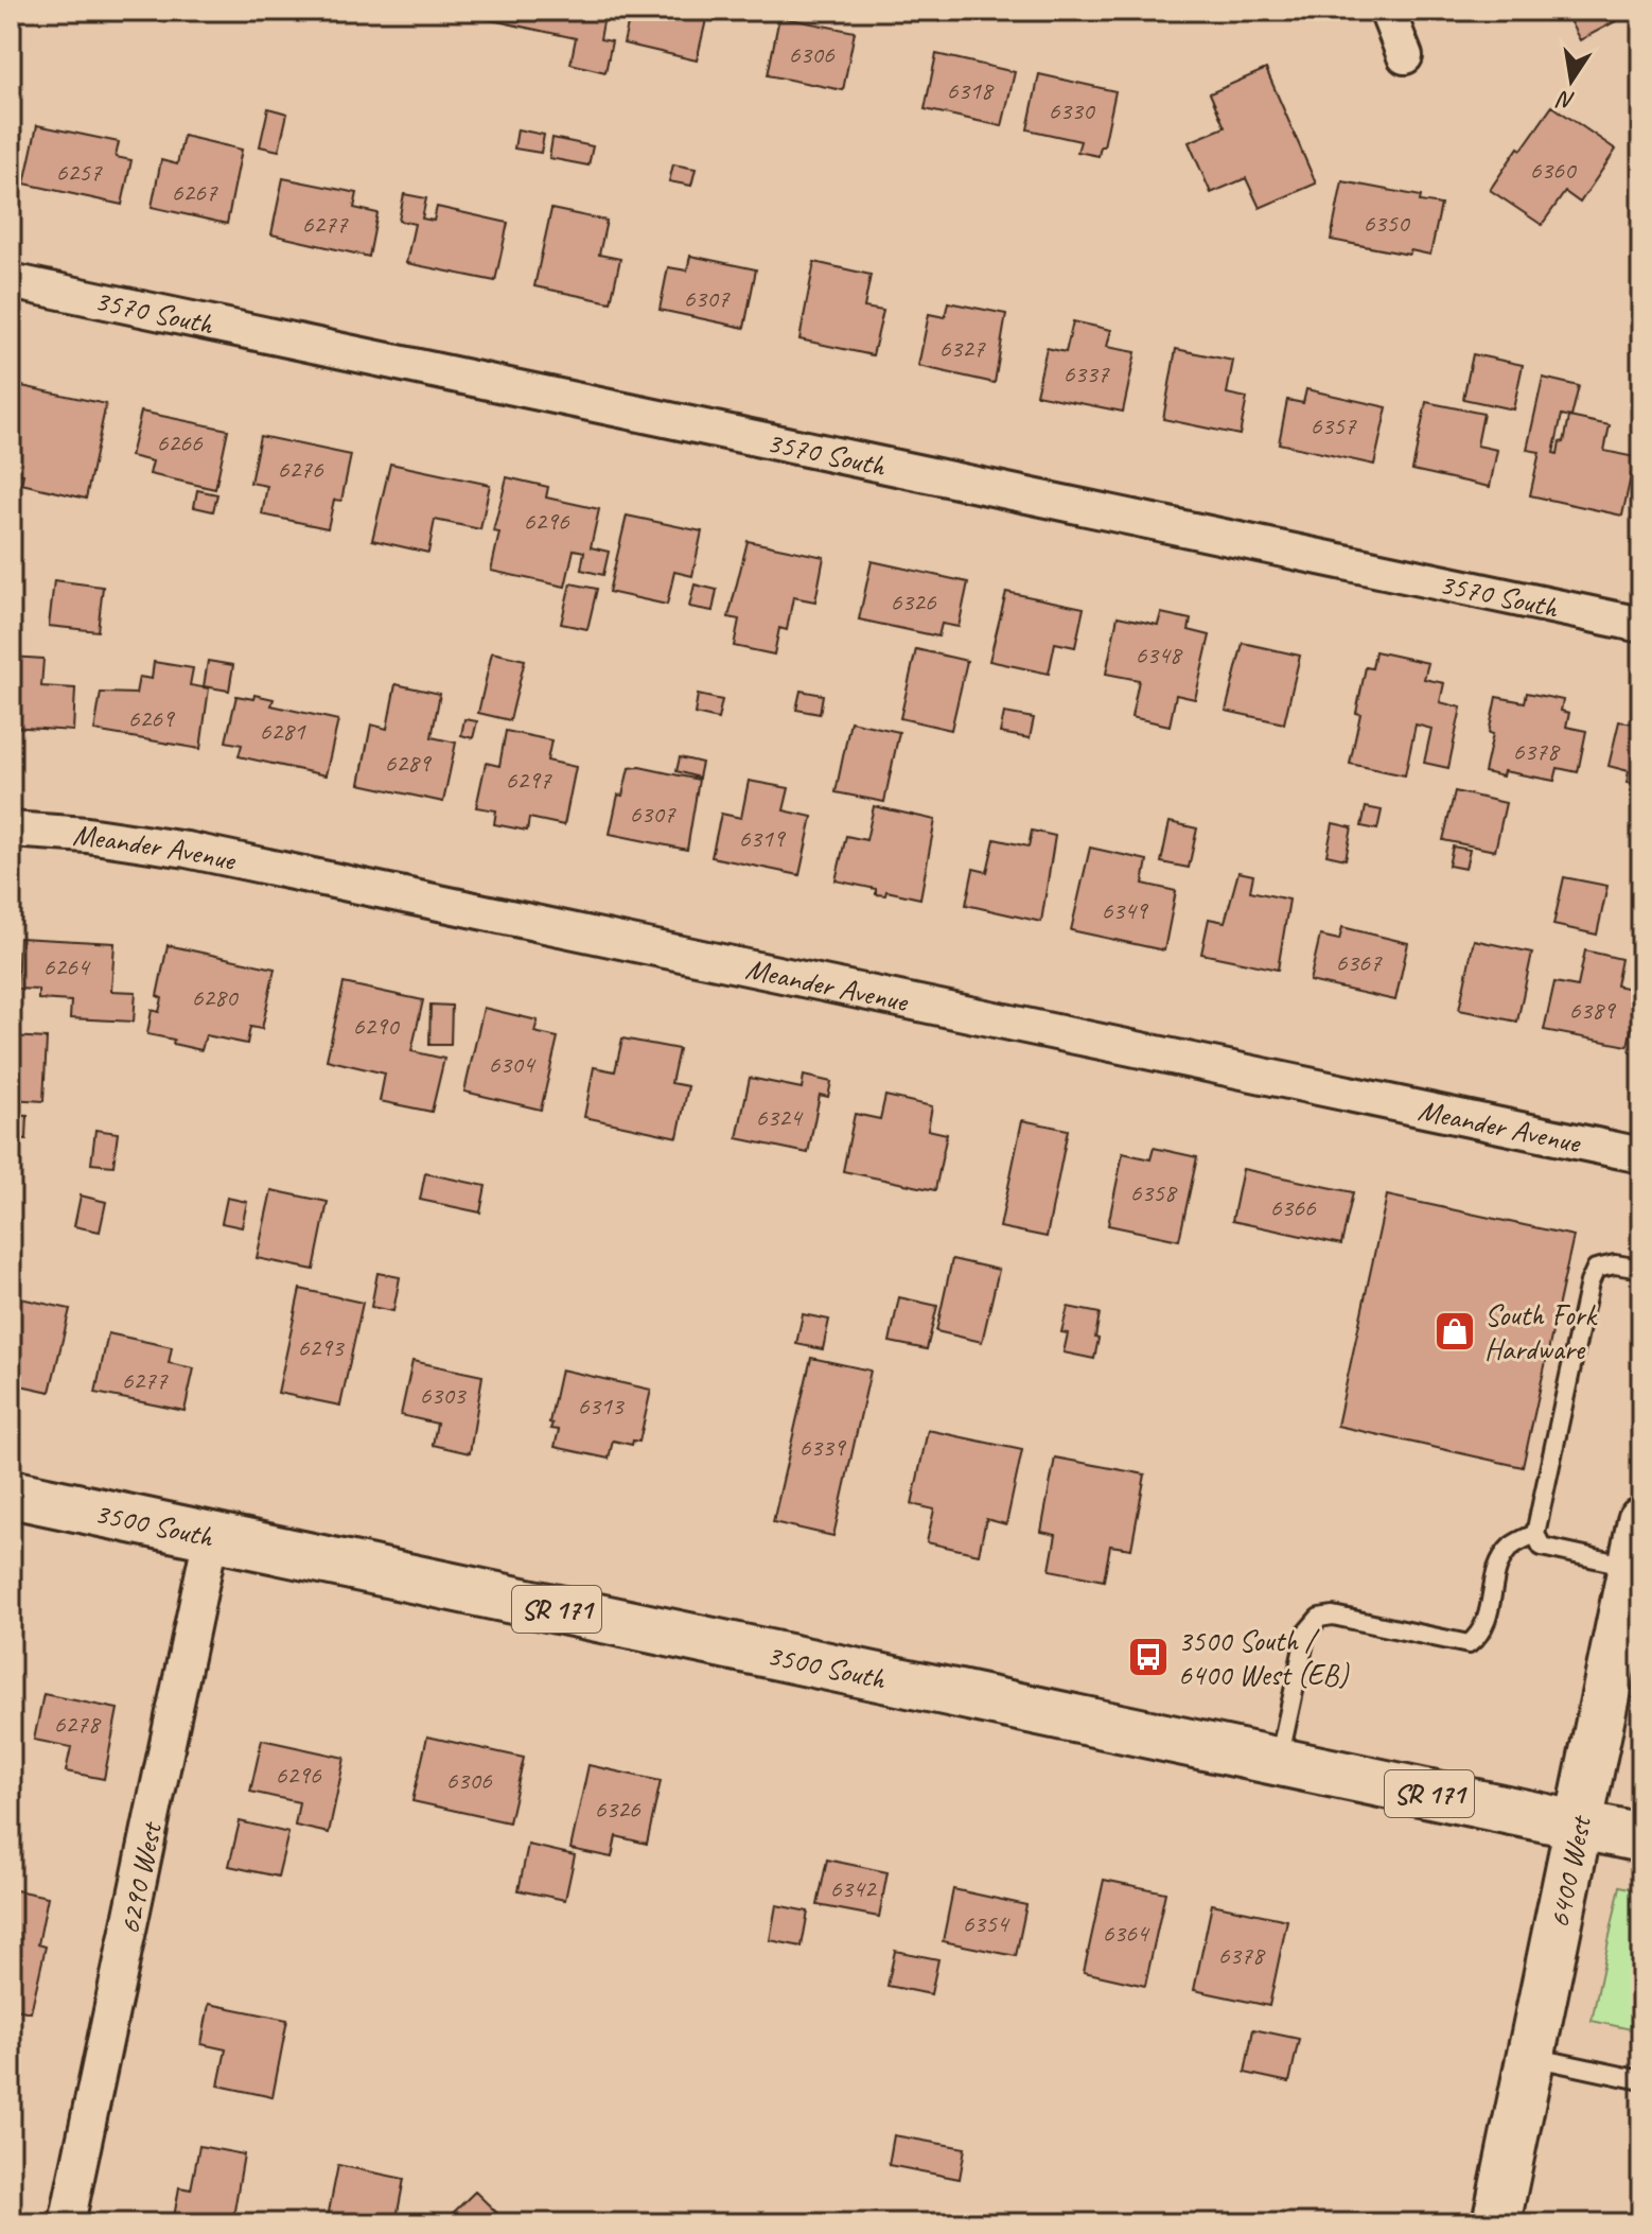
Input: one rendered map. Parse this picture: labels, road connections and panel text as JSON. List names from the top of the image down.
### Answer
{
  "streets": {
    "main road": ["3500 South", "SR 171", "6400 West"],
    "street": ["3570 South", "Meander Avenue", "6290 West"]
  },
  "crossings": [
    ["3500 South", "6400 West"],
    ["3500 South", "6290 West"]
  ],
  "places": {
    "shop": ["South Fork Hardware"],
    "bus stop": ["3500 South / 6400 West (EB)"]
  },
  "house_numbers": [
    "6306",
    "6318",
    "6330",
    "6360",
    "6257",
    "6267",
    "6350",
    "6277",
    "6307",
    "6327",
    "6337",
    "6357",
    "6266",
    "6276",
    "6296",
    "6326",
    "6348",
    "6269",
    "6281",
    "6378",
    "6289",
    "6297",
    "6307",
    "6319",
    "6349",
    "6367",
    "6264",
    "6280",
    "6389",
    "6290",
    "6304",
    "6324",
    "6358",
    "6366",
    "6293",
    "6277",
    "6303",
    "6313",
    "6339",
    "6278",
    "6296",
    "6306",
    "6326",
    "6342",
    "6354",
    "6364",
    "6378"
  ],
  "north": "bottom"
}
